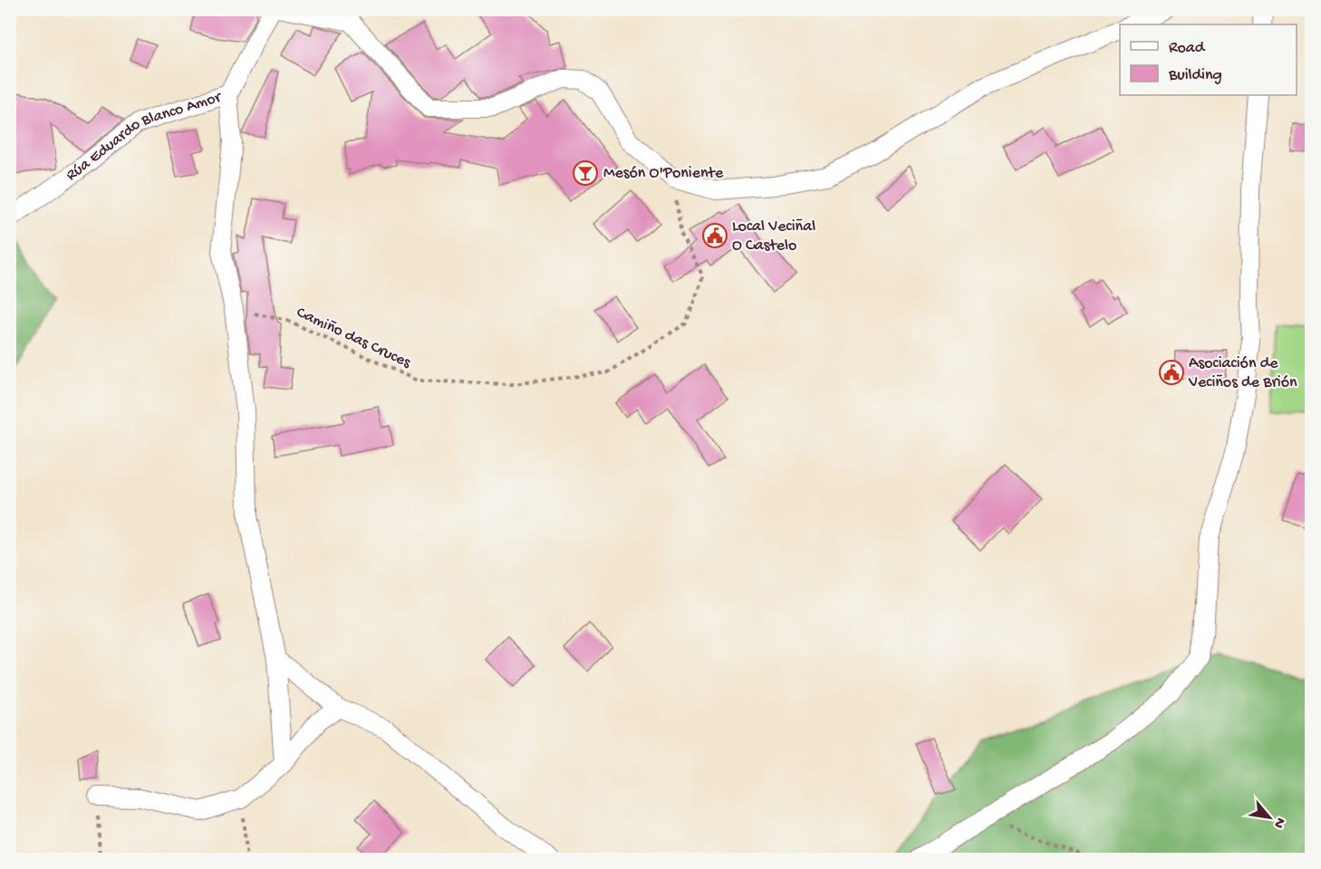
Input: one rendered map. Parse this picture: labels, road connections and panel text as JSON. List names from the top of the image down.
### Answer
{
  "streets": {
    "street": ["Rúa Eduardo Blanco Amor"],
    "path": ["Camiño das Cruces"]
  },
  "places": {
    "bar": ["Mesón O'Poniente"],
    "public building": ["Local Veciñal O Castelo", "Asociación de Veciños de Brión"]
  },
  "legend": ["Road", "Building"],
  "north": "bottom right"
}
